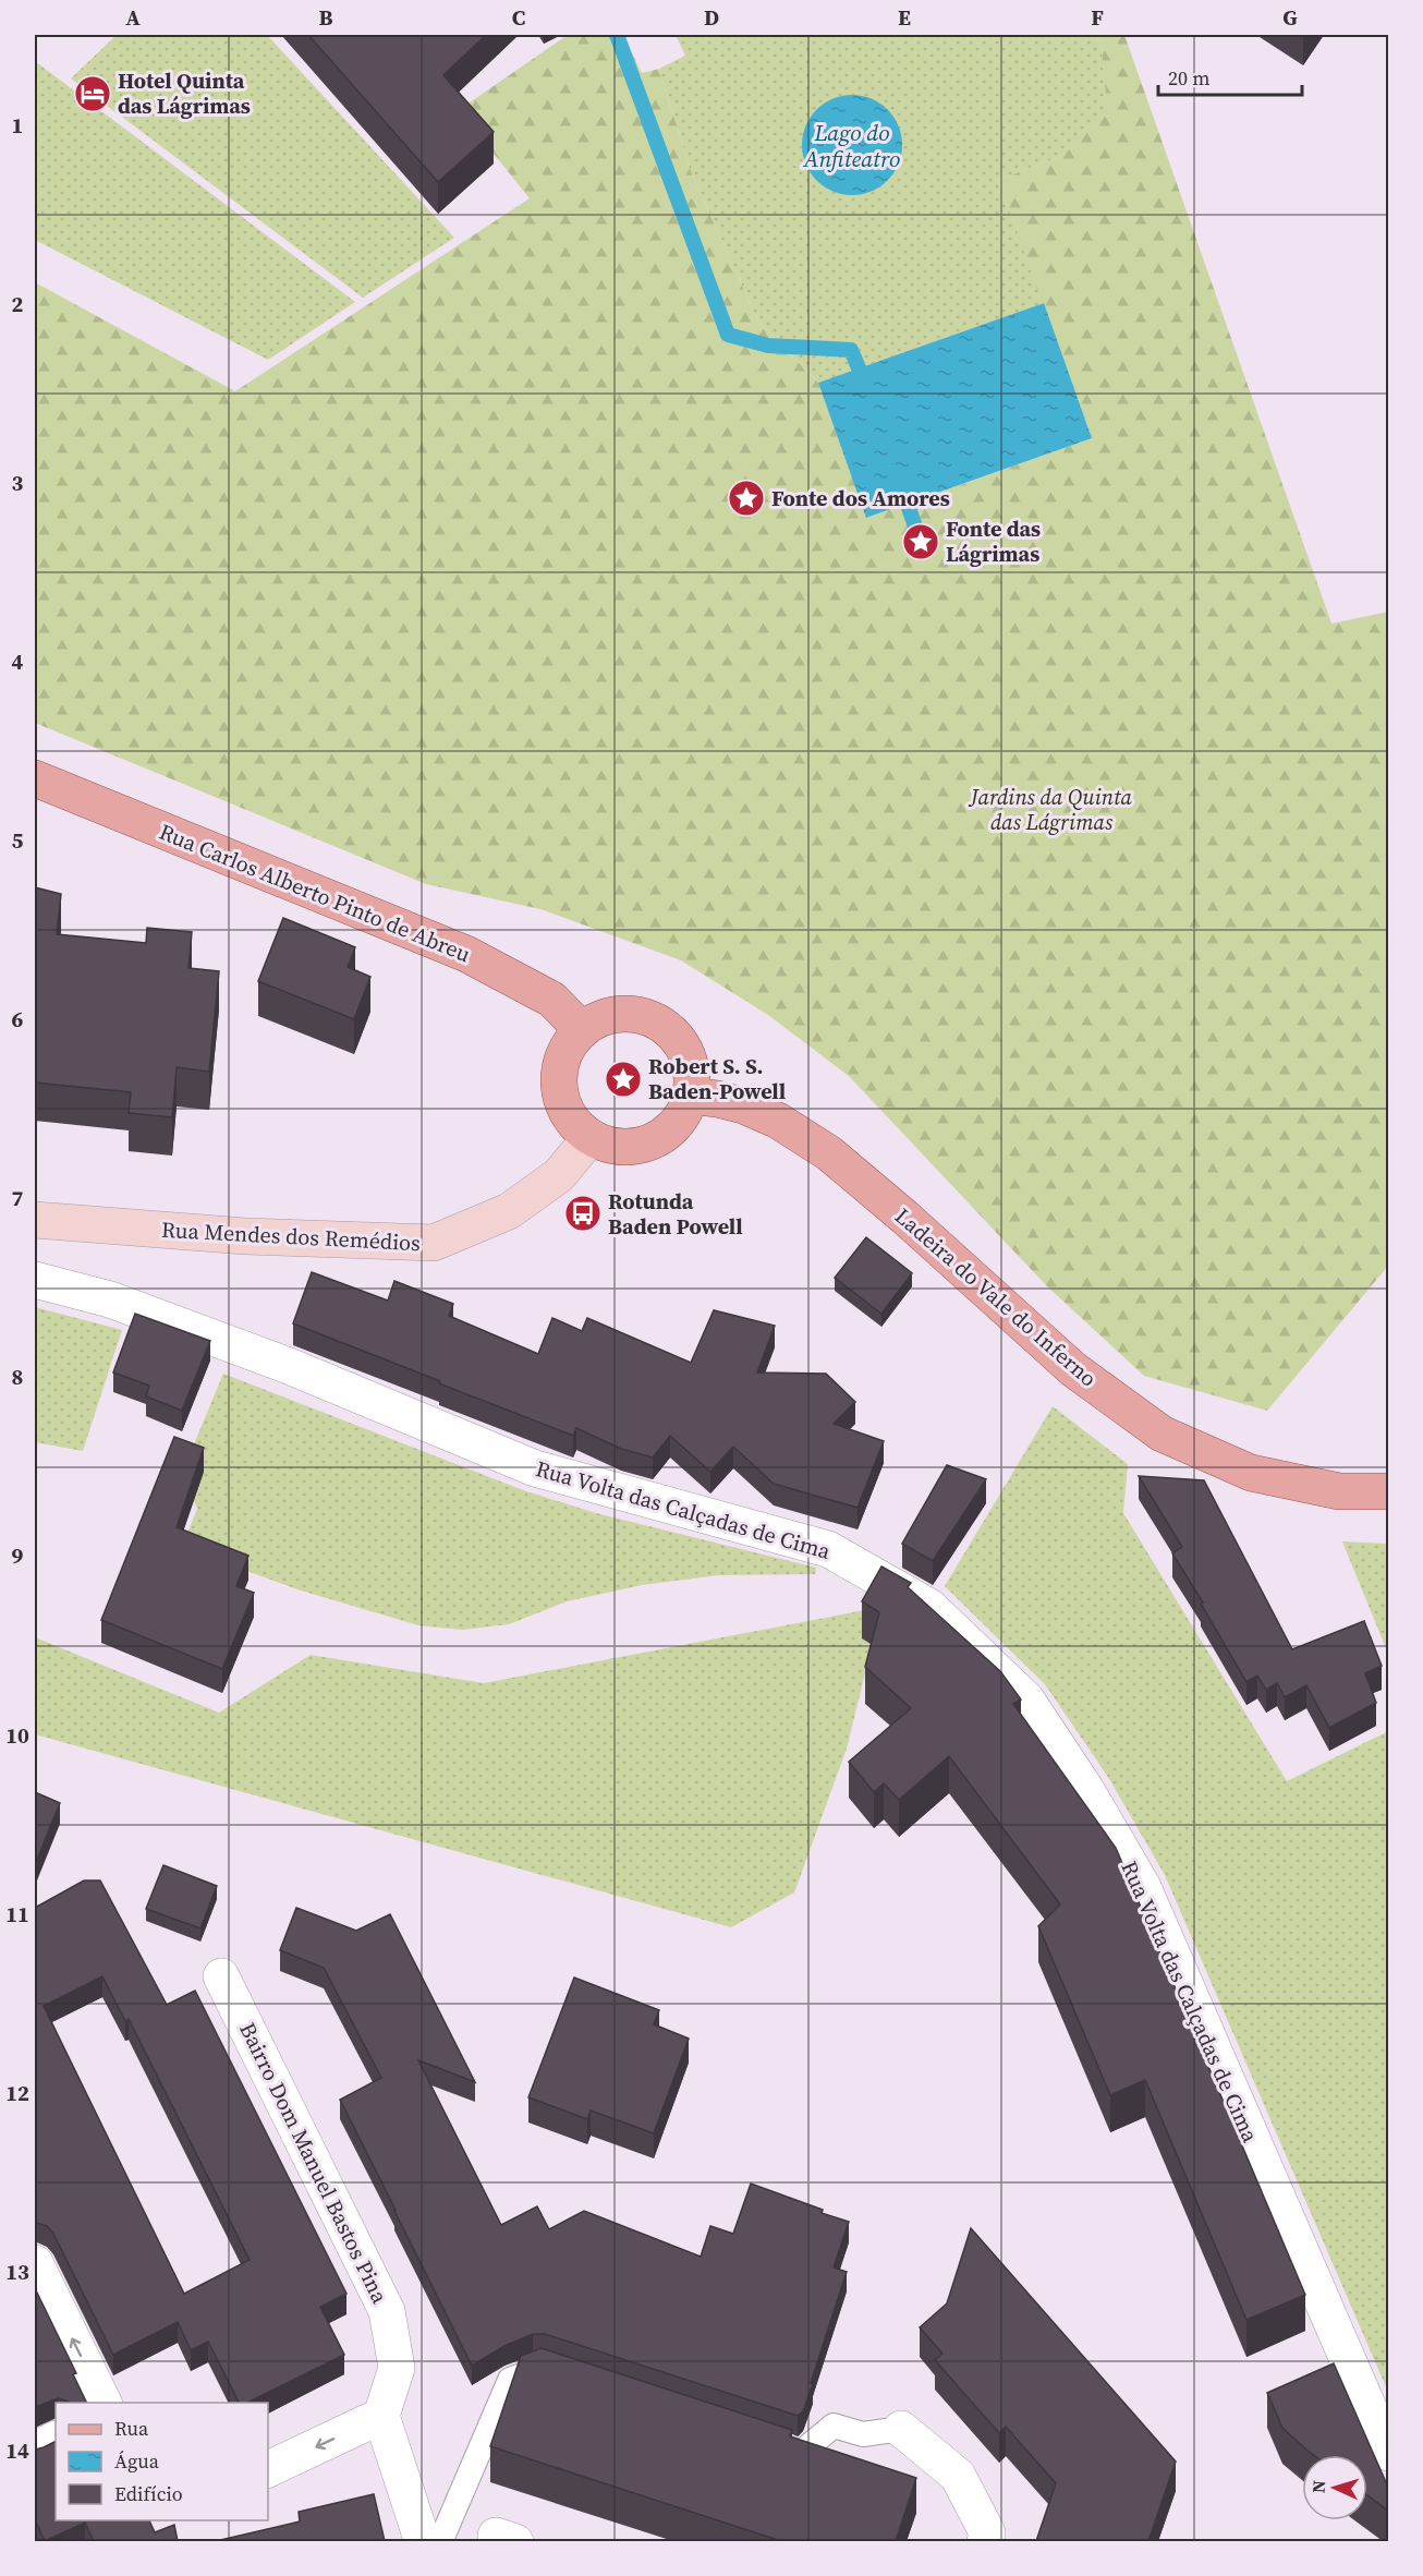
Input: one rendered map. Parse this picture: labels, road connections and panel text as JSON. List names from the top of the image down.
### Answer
{
  "streets": {
    "main road": ["Rua Carlos Alberto Pinto de Abreu", "Ladeira do Vale do Inferno"],
    "street": ["Rua Mendes dos Remédios", "Rua Volta das Calçadas de Cima", "Bairro Dom Manuel Bastos Pina"]
  },
  "crossings": [
    ["Rua Carlos Alberto Pinto de Abreu", "Rua Mendes dos Remédios"],
    ["Rua Carlos Alberto Pinto de Abreu", "Ladeira do Vale do Inferno"],
    ["Rua Mendes dos Remédios", "Ladeira do Vale do Inferno"]
  ],
  "water": ["Lago do Anfiteatro"],
  "parks": ["Jardins da Quinta das Lágrimas"],
  "places": {
    "hotel": ["Hotel Quinta das Lágrimas"],
    "place": ["Fonte dos Amores", "Fonte das Lágrimas", "Robert S. S. Baden-Powell"],
    "bus stop": ["Rotunda Baden Powell"]
  },
  "legend": ["Rua", "Água", "Edifício"],
  "scale_bar": "20 m",
  "north": "left",
  "grid": {
    "columns": [
      "A",
      "B",
      "C",
      "D",
      "E",
      "F",
      "G"
    ],
    "rows": [
      "1",
      "2",
      "3",
      "4",
      "5",
      "6",
      "7",
      "8",
      "9",
      "10",
      "11",
      "12",
      "13",
      "14"
    ]
  }
}
